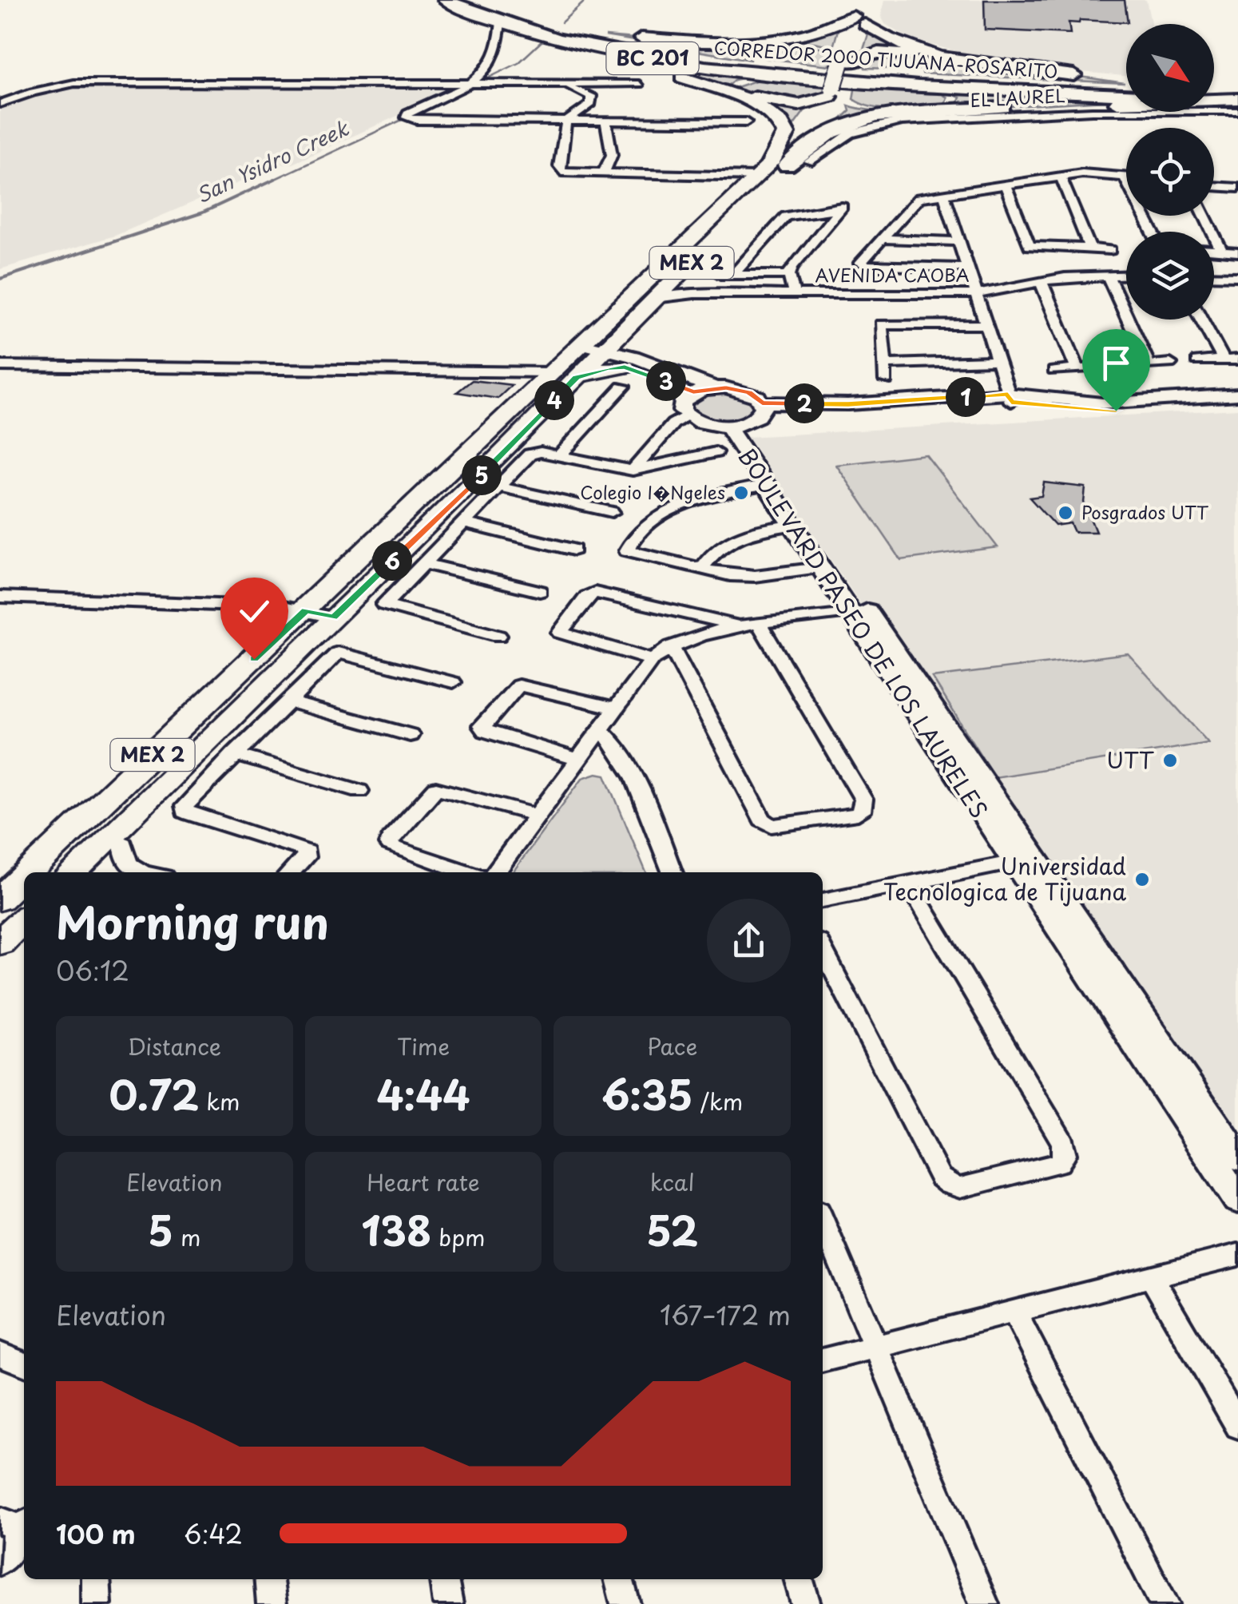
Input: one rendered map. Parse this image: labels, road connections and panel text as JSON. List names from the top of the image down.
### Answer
{
  "streets": {
    "highway": ["BC 201", "CORREDOR 2000 TIJUANA-ROSARITO", "MEX 2"],
    "street": ["EL LAUREL", "AVENIDA CAOBA", "BOULEVARD PASEO DE LOS LAURELES"]
  },
  "water": ["San Ysidro Creek"],
  "places": [
    "Colegio I�Ngeles",
    "Posgrados UTT",
    "UTT",
    "Universidad Tecnologica de Tijuana"
  ],
  "north": "bottom right",
  "page": {
    "pins": [
      "3",
      "1",
      "4",
      "2",
      "5",
      "6"
    ],
    "heading": ["Morning run", "06:12"],
    "stats": [
      ["Distance", "0.72 km"],
      ["Time", "4:44"],
      ["Pace", "6:35 /km"],
      ["Elevation", "5 m"],
      ["Heart rate", "138 bpm"],
      ["kcal", "52"]
    ],
    "chart": ["Elevation", "167–172 m"],
    "list": [
      {
        "name": "100 m",
        "note": "6:42"
      }
    ]
  }
}
